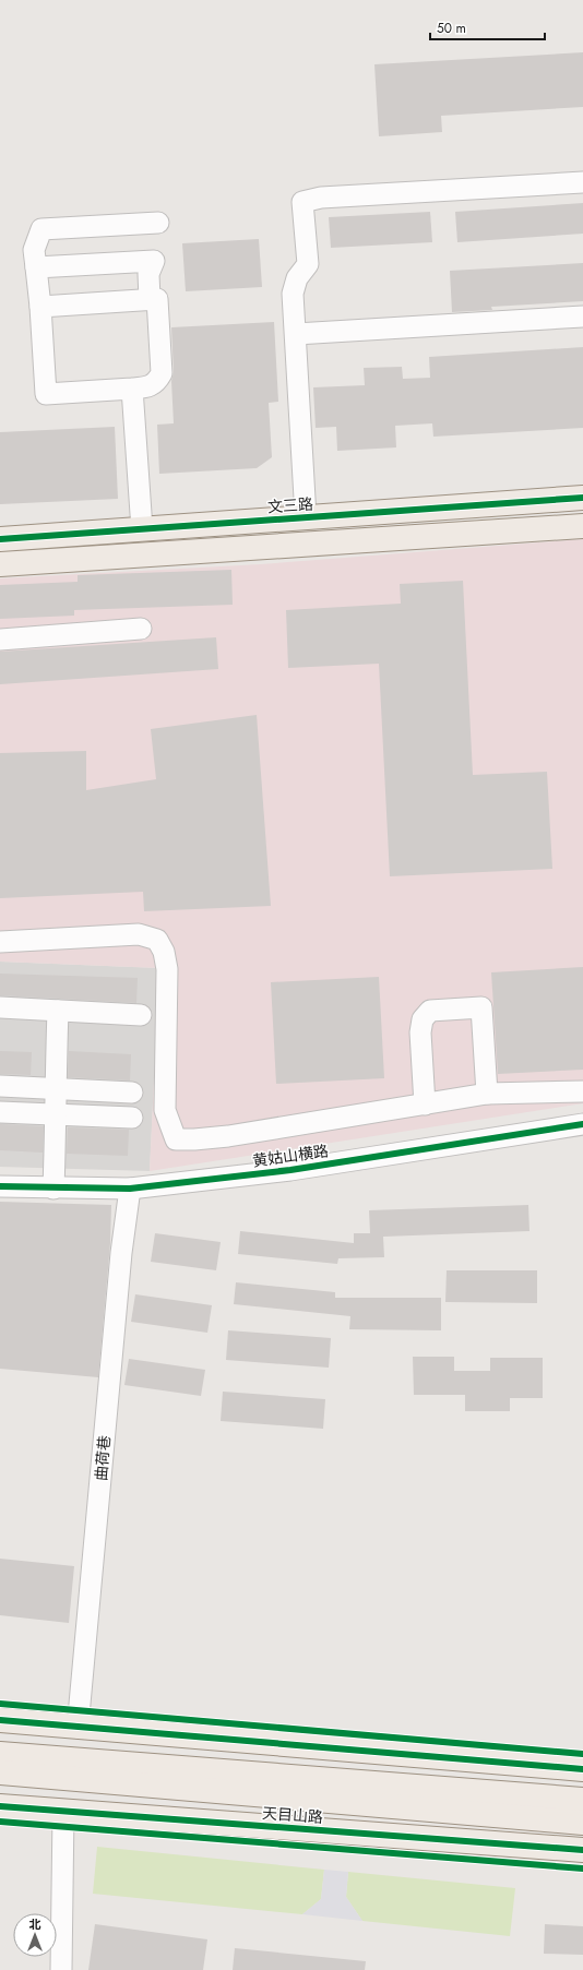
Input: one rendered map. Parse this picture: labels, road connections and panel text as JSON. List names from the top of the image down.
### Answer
{
  "streets": {
    "main road": ["文三路", "天目山路"],
    "street": ["黄姑山横路", "曲荷巷"]
  },
  "crossings": [
    ["黄姑山横路", "曲荷巷"]
  ],
  "scale_bar": "50 m",
  "north": "top"
}
